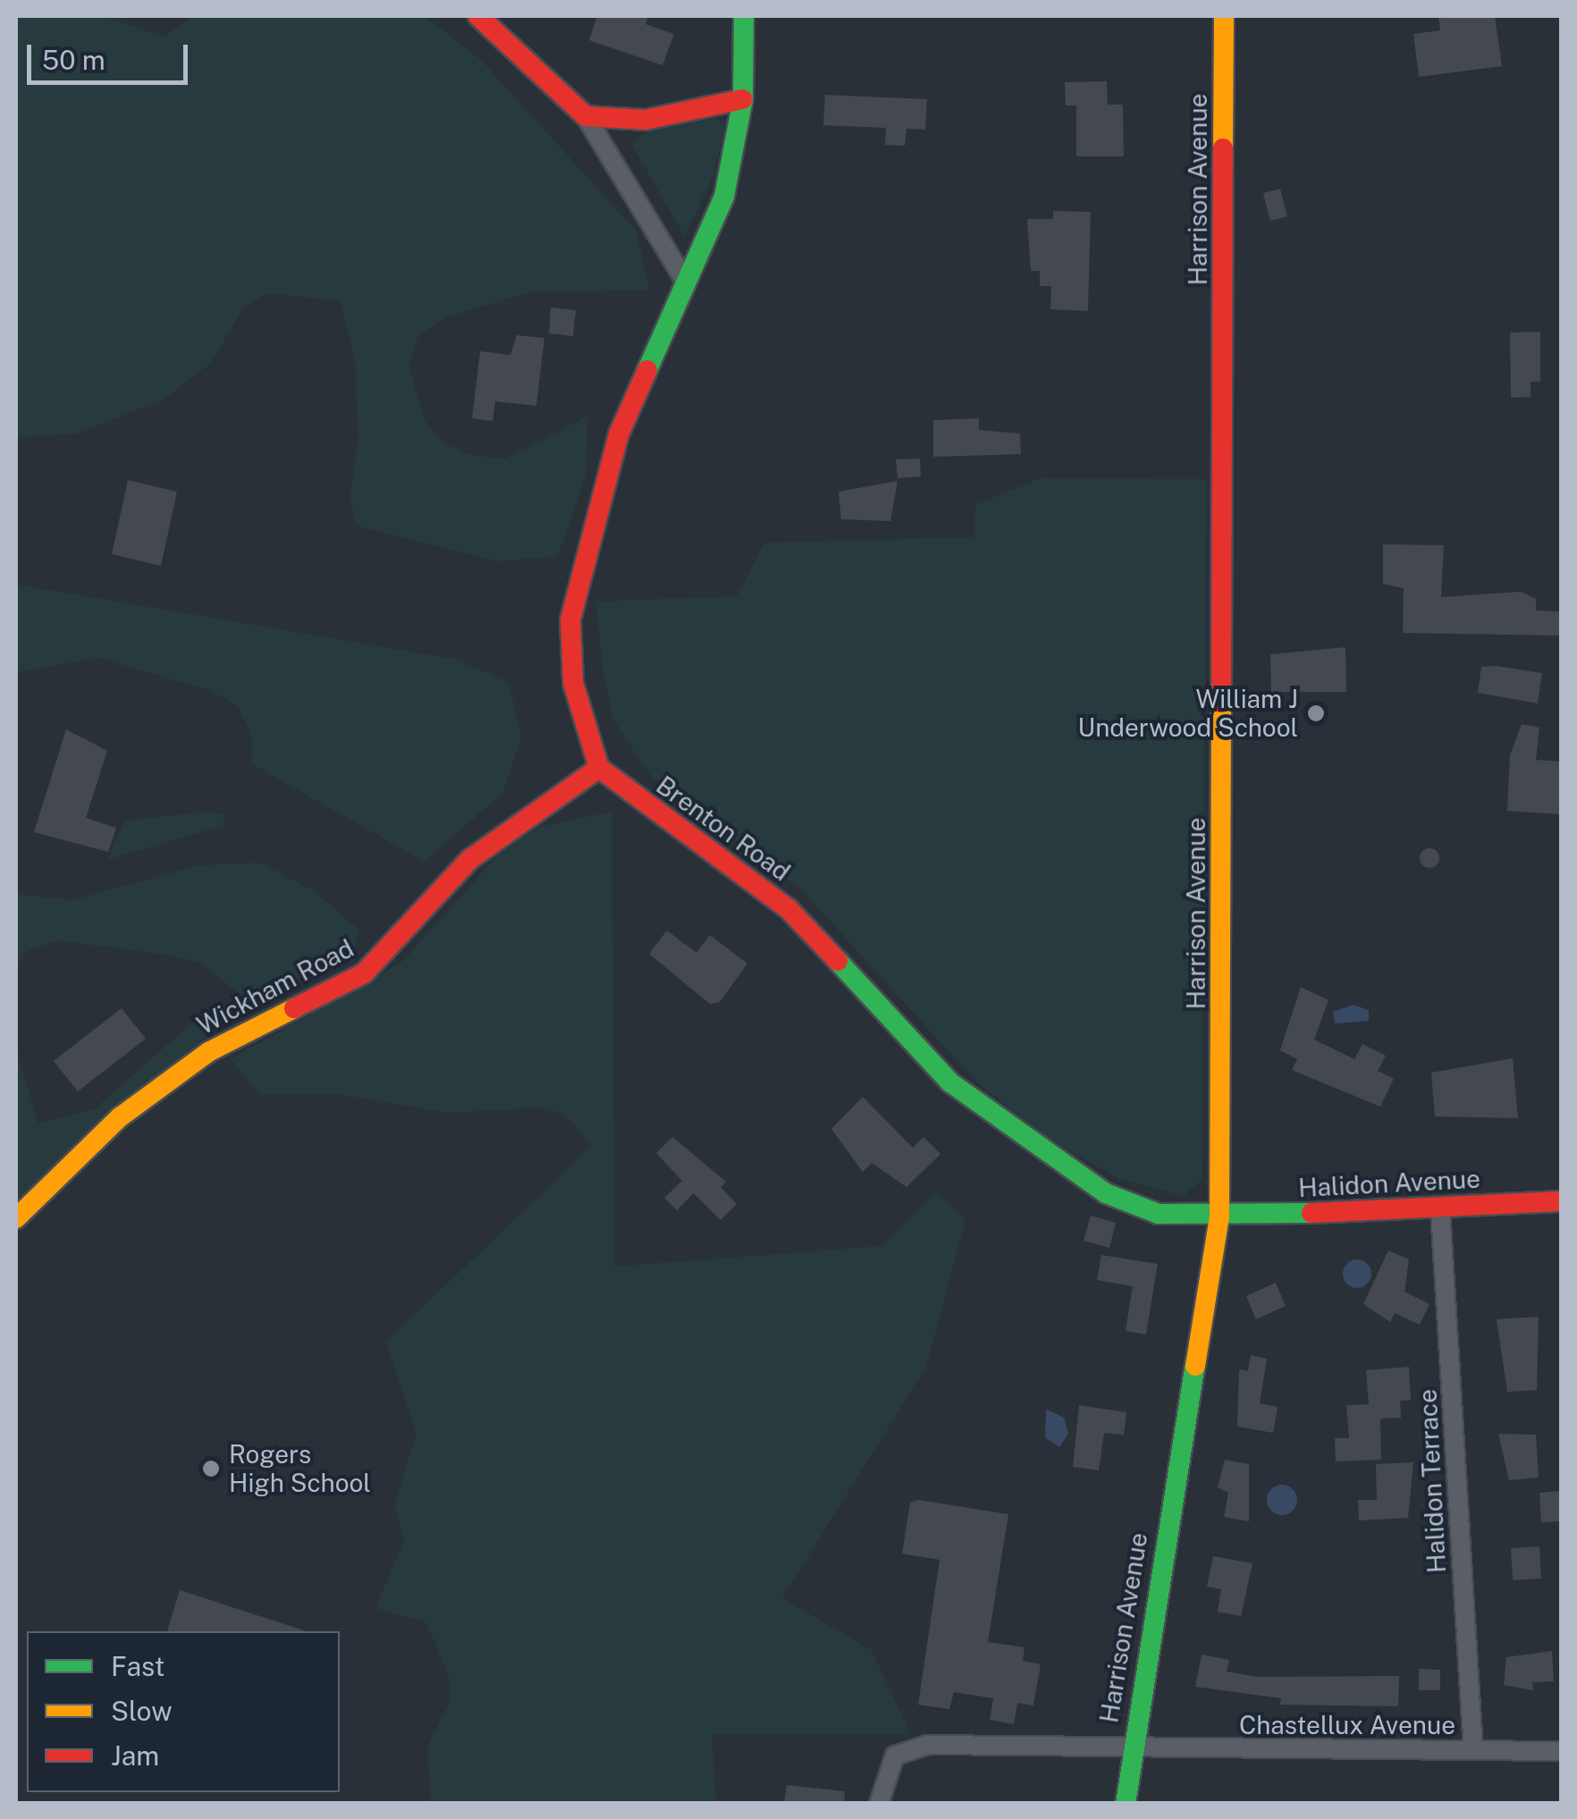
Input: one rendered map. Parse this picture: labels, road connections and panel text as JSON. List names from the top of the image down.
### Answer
{
  "streets": {
    "street": [
      "Harrison Avenue",
      "Brenton Road",
      "Wickham Road",
      "Halidon Avenue",
      "Halidon Terrace",
      "Chastellux Avenue"
    ]
  },
  "crossings": [
    ["Harrison Avenue", "Brenton Road"],
    ["Harrison Avenue", "Halidon Avenue"],
    ["Harrison Avenue", "Chastellux Avenue"],
    ["Brenton Road", "Wickham Road"],
    ["Brenton Road", "Halidon Avenue"],
    ["Halidon Avenue", "Halidon Terrace"],
    ["Halidon Terrace", "Chastellux Avenue"]
  ],
  "places": ["William J Underwood School", "Rogers High School"],
  "legend": ["Fast", "Slow", "Jam"],
  "scale_bar": "50 m"
}
